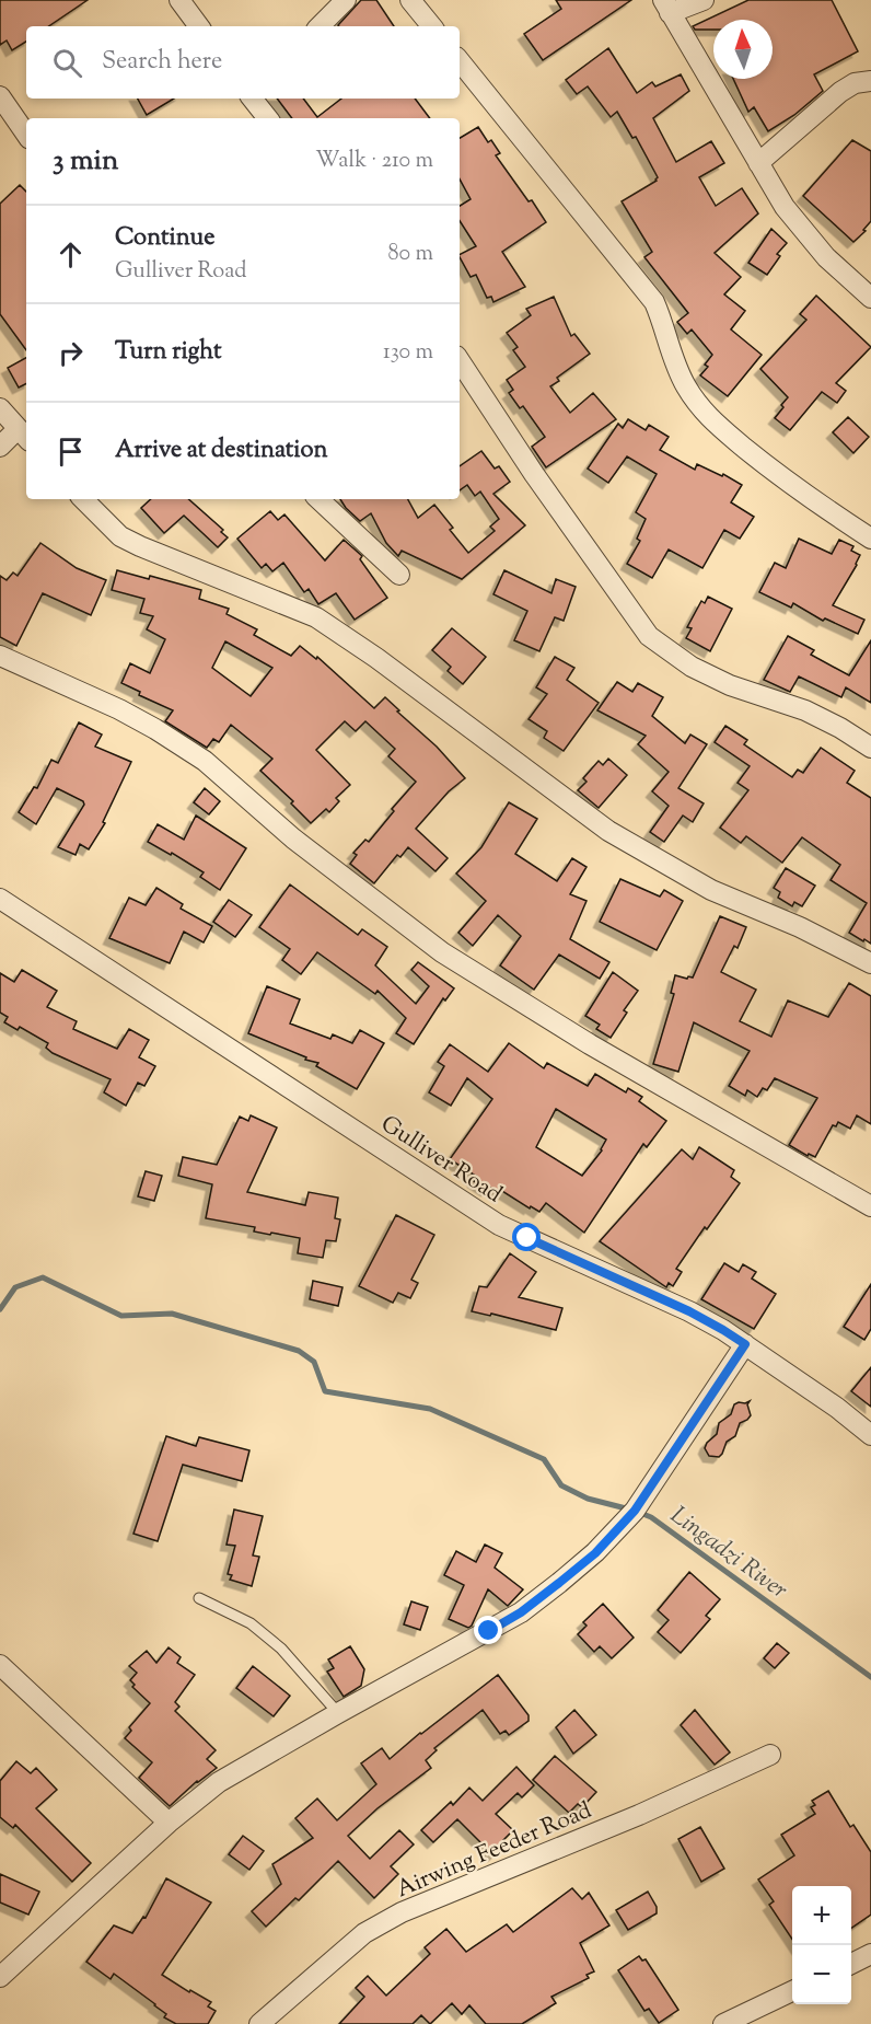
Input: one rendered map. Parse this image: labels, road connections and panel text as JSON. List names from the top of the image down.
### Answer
{
  "streets": {
    "street": ["Gulliver Road", "Airwing Feeder Road"]
  },
  "water": ["Lingadzi River"],
  "north": "top",
  "page": {
    "search": "Search here",
    "heading": ["3 min", "Walk · 210 m"],
    "list": [
      ["Continue", "Gulliver Road", "80 m"],
      ["Turn right", "130 m"],
      "Arrive at destination"
    ],
    "map_buttons": ["+", "−"]
  }
}
